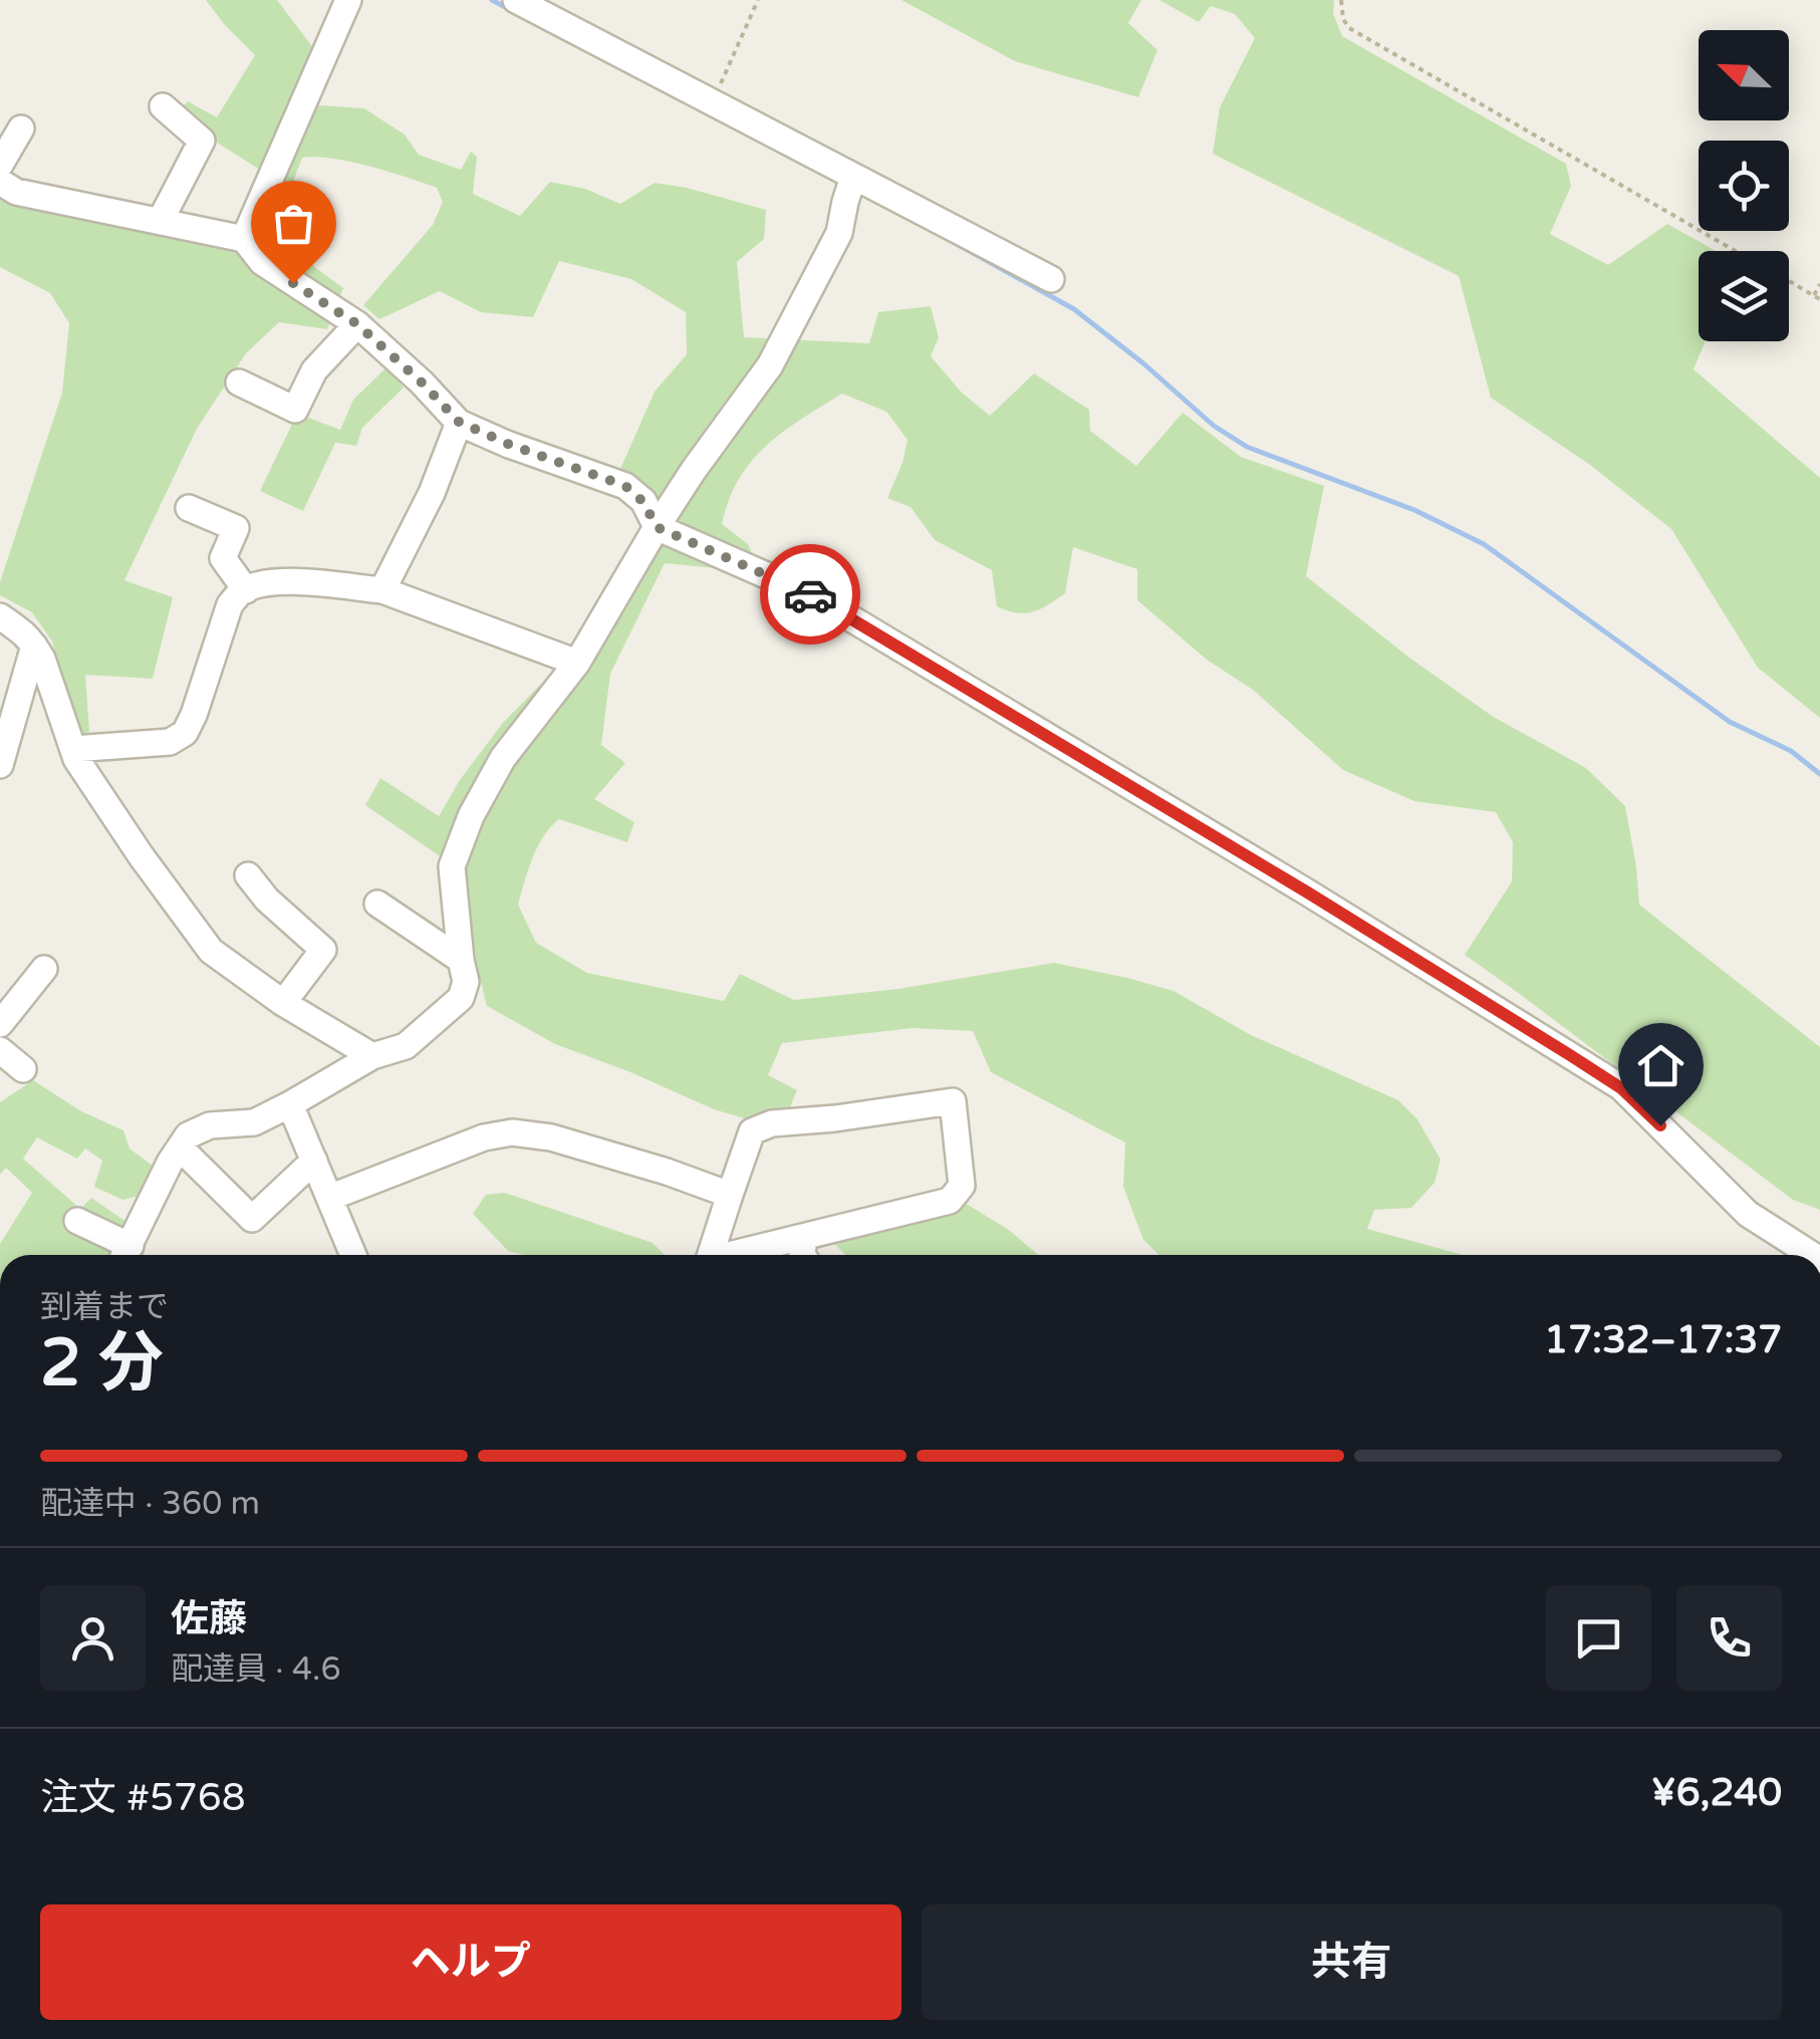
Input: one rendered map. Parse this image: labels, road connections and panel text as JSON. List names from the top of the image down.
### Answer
{
  "north": "top left",
  "page": {
    "heading": ["2 分", "到着まで", "17:32–17:37"],
    "panel": [
      "佐藤",
      "配達員 · 4.6",
      "注文 #5768",
      "¥6,240"
    ],
    "bar": "配達中 · 360 m",
    "buttons": ["ヘルプ", "共有"]
  }
}
